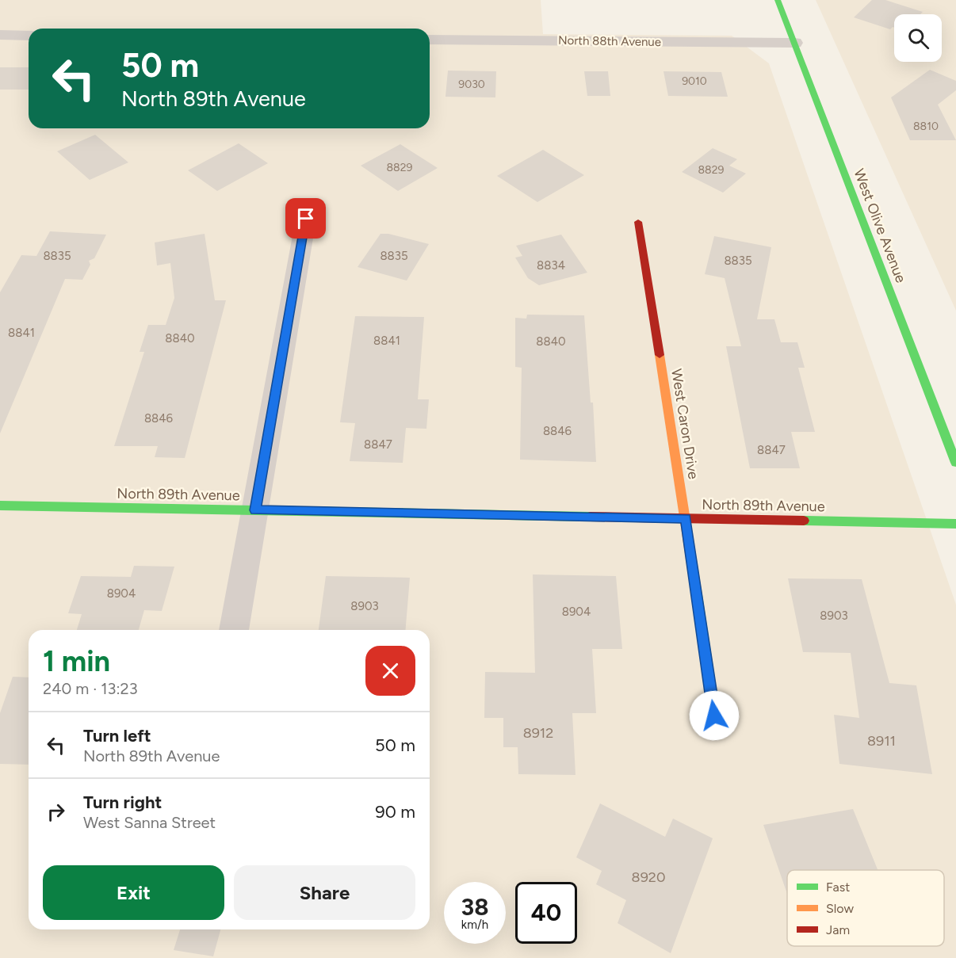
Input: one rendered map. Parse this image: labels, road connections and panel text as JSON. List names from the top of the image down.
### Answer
{
  "streets": {
    "street": [
      "North 88th Avenue",
      "West Olive Avenue",
      "West Caron Drive",
      "North 89th Avenue"
    ]
  },
  "crossings": [
    ["North 88th Avenue", "West Olive Avenue"],
    ["West Caron Drive", "North 89th Avenue"]
  ],
  "house_numbers": [
    "9010",
    "9030",
    "8810",
    "8829",
    "8829",
    "8835",
    "8835",
    "8835",
    "8834",
    "8841",
    "8840",
    "8841",
    "8840",
    "8846",
    "8846",
    "8847",
    "8847",
    "8904",
    "8903",
    "8904",
    "8903",
    "8912",
    "8911",
    "8920"
  ],
  "legend": ["Fast", "Slow", "Jam"],
  "page": {
    "turn": ["50 m", "North 89th Avenue"],
    "heading": ["1 min", "240 m · 13:23"],
    "list": [
      {
        "name": "Turn left",
        "note": "North 89th Avenue",
        "value": "50 m"
      },
      {
        "name": "Turn right",
        "note": "West Sanna Street",
        "value": "90 m"
      }
    ],
    "buttons": ["Exit", "Share"],
    "speed": "38 km/h",
    "limit": "40"
  }
}
